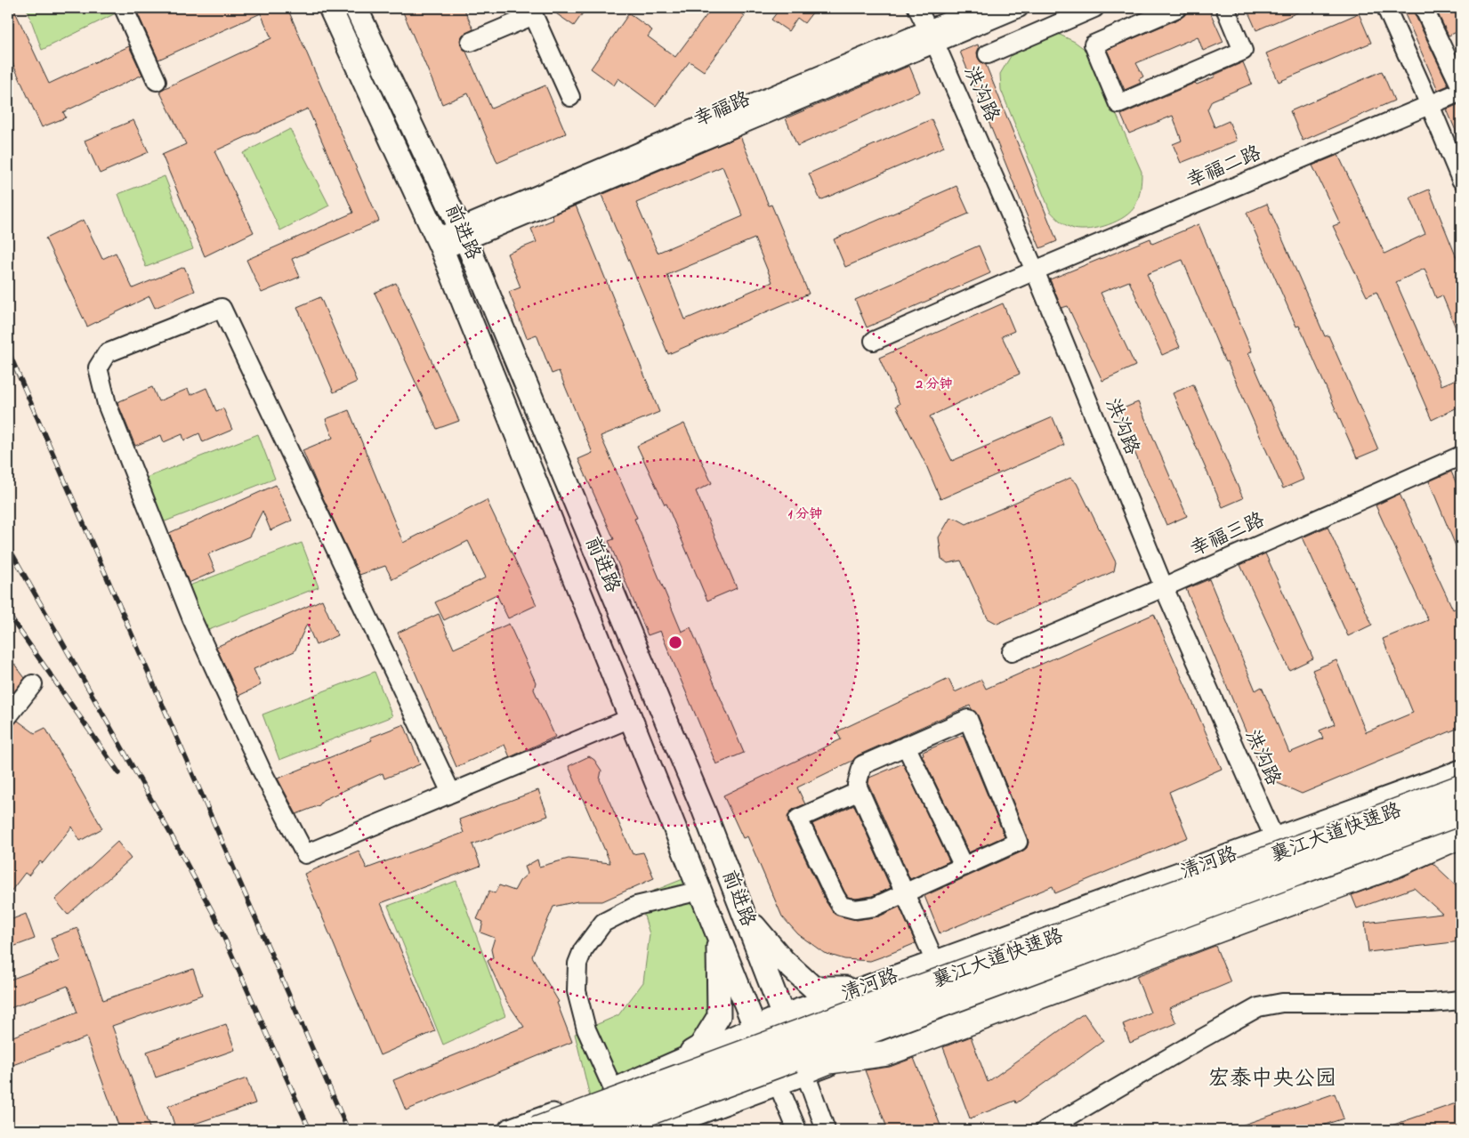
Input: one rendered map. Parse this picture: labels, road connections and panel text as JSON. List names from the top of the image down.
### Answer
{
  "streets": {
    "highway": ["襄江大道快速路"],
    "main road": ["前进路", "清河路"],
    "street": [
      "洪沟路",
      "幸福路",
      "幸福二路",
      "幸福三路"
    ]
  },
  "crossings": [
    ["洪沟路", "幸福路"],
    ["洪沟路", "幸福二路"],
    ["洪沟路", "幸福三路"],
    ["洪沟路", "清河路"],
    ["幸福路", "前进路"],
    ["前进路", "清河路"],
    ["襄江大道快速路", "清河路"]
  ],
  "districts": ["宏泰中央公园"],
  "rings": ["2 分钟", "1 分钟"]
}
